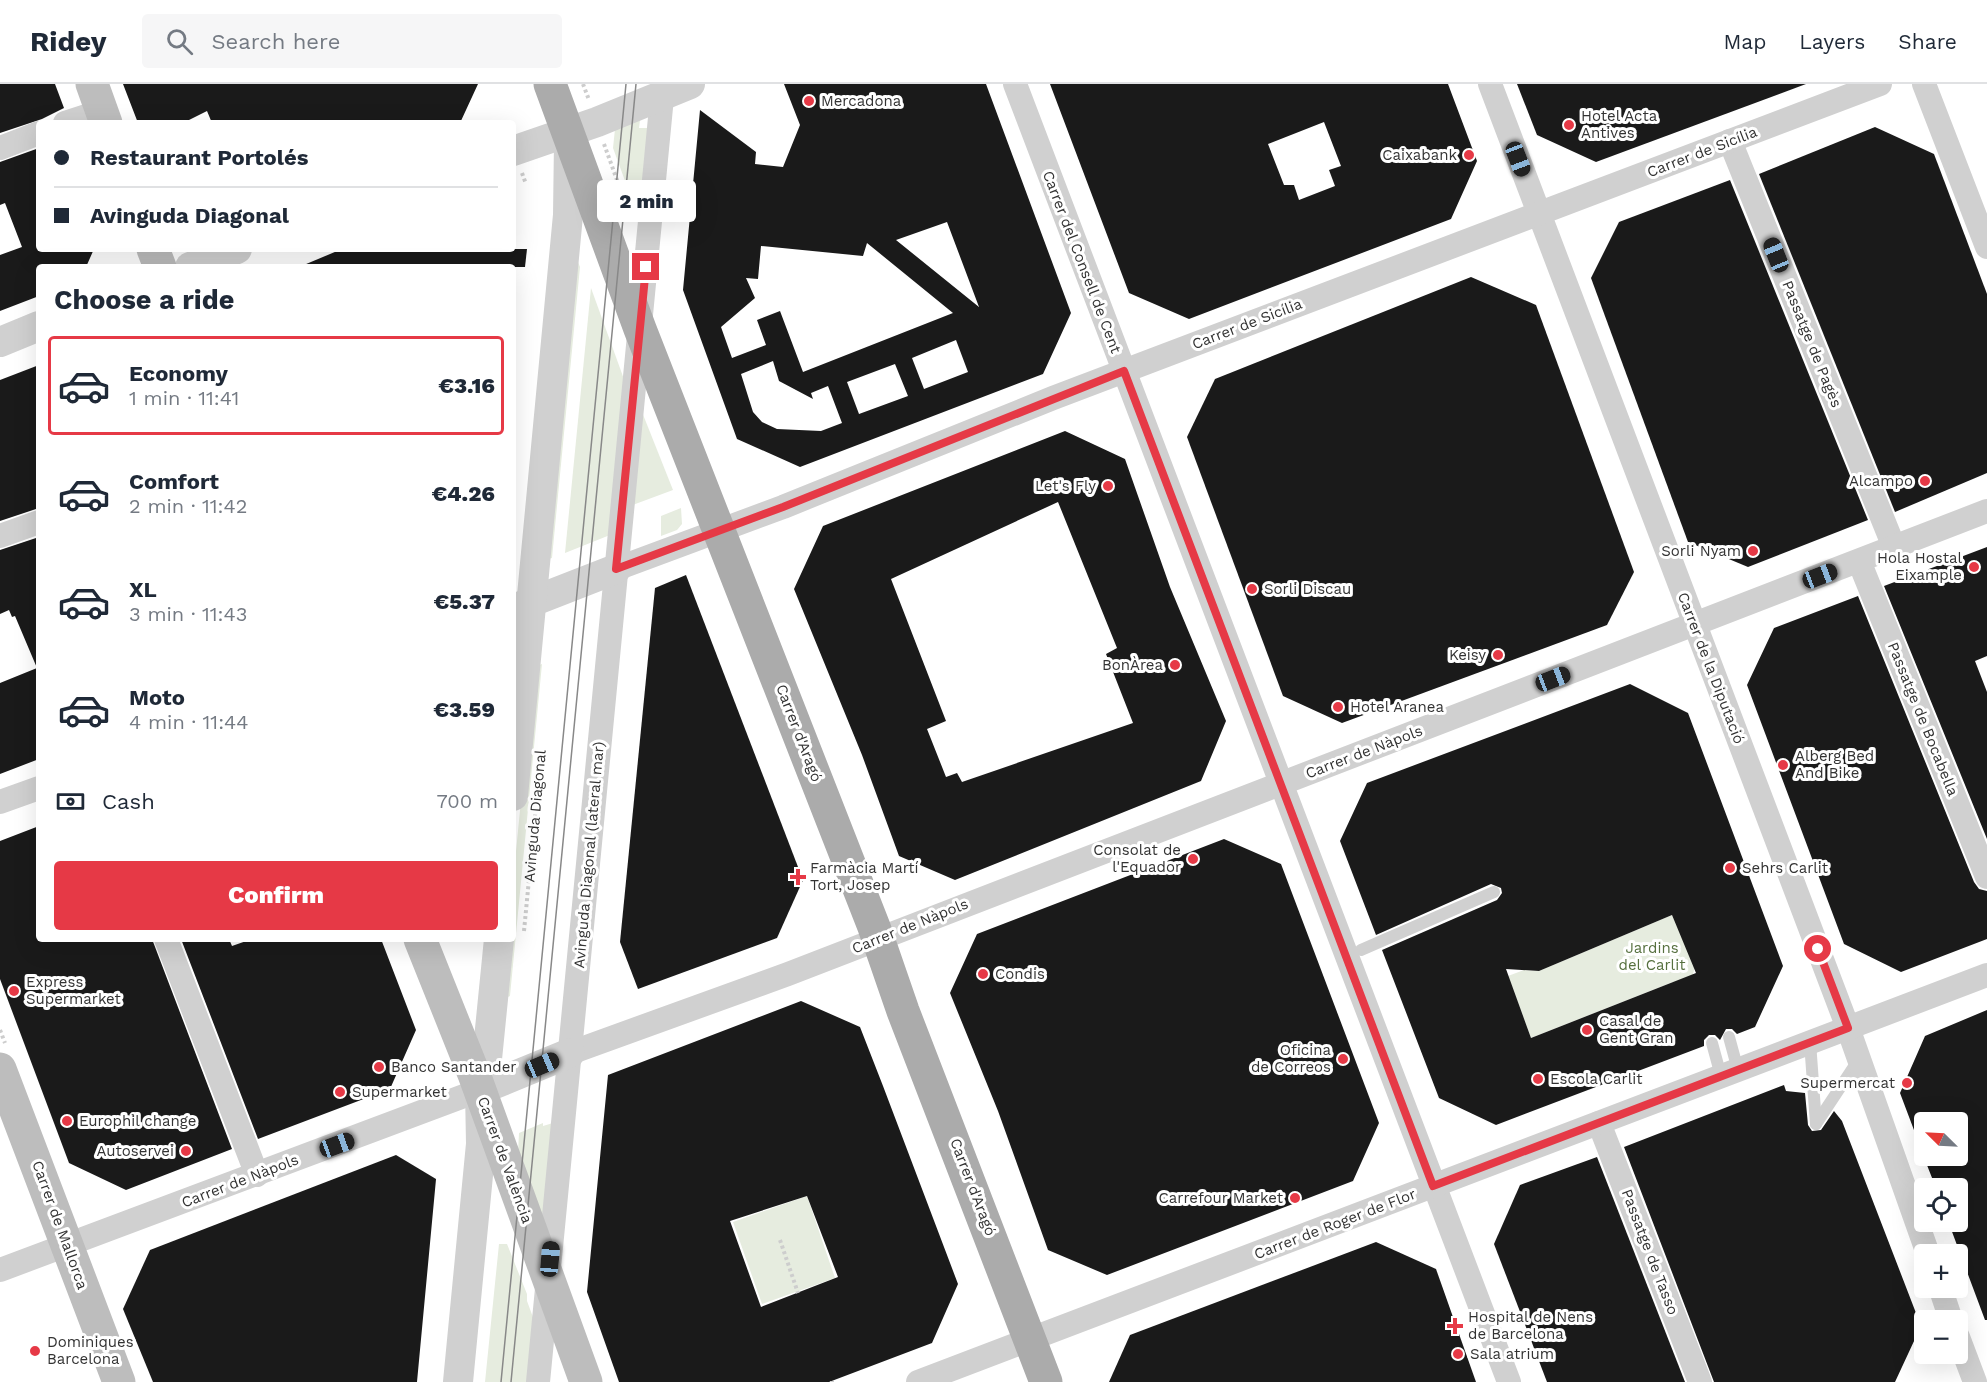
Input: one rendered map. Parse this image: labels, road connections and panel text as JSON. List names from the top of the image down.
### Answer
{
  "streets": {
    "main road": ["Carrer d'Aragó", "Carrer de València", "Carrer de Mallorca"],
    "street": [
      "Carrer de Sicília",
      "Carrer del Consell de Cent",
      "Passatge de Pagès",
      "Carrer de la Diputació",
      "Passatge de Bocabella",
      "Carrer de Nàpols",
      "Avinguda Diagonal (lateral mar)",
      "Carrer de Roger de Flor",
      "Passatge de Tasso"
    ],
    "path": ["Avinguda Diagonal"]
  },
  "crossings": [
    ["Carrer de Sicília", "Carrer del Consell de Cent"],
    ["Carrer de Sicília", "Passatge de Pagès"],
    ["Carrer de Sicília", "Carrer de la Diputació"],
    ["Carrer de Sicília", "Carrer d'Aragó"],
    ["Carrer de Sicília", "Avinguda Diagonal (lateral mar)"],
    ["Carrer del Consell de Cent", "Carrer de Nàpols"],
    ["Carrer del Consell de Cent", "Carrer de Roger de Flor"],
    ["Passatge de Pagès", "Carrer de Nàpols"],
    ["Carrer de la Diputació", "Carrer de Nàpols"],
    ["Carrer de la Diputació", "Carrer de Roger de Flor"],
    ["Passatge de Bocabella", "Carrer de Nàpols"],
    ["Carrer d'Aragó", "Carrer de Nàpols"],
    ["Carrer d'Aragó", "Avinguda Diagonal (lateral mar)"],
    ["Carrer d'Aragó", "Carrer de Roger de Flor"],
    ["Carrer de Nàpols", "Avinguda Diagonal (lateral mar)"],
    ["Carrer de Nàpols", "Carrer de València"],
    ["Carrer de Nàpols", "Carrer de Mallorca"],
    ["Avinguda Diagonal (lateral mar)", "Carrer de València"],
    ["Carrer de Roger de Flor", "Passatge de Tasso"]
  ],
  "parks": ["Jardins del Carlit"],
  "places": {
    "other": [
      "Mercadona",
      "Hotel Acta Antives",
      "Caixabank",
      "Alcampo",
      "Let's Fly",
      "Sorli Nyam",
      "Hola Hostal Eixample",
      "Sorli Discau",
      "Keisy",
      "BonÀrea",
      "Hotel Aranea",
      "Alberg Bed And Bike",
      "Consolat de l'Equador",
      "Sehrs Carlit",
      "Condis",
      "Express Supermarket",
      "Casal de Gent Gran",
      "Oficina de Correos",
      "Banco Santander",
      "Escola Carlit",
      "Supermercat",
      "Supermarket",
      "Europhil change",
      "Autoservei",
      "Carrefour Market",
      "Dominiques Barcelona",
      "Sala atrium"
    ],
    "health": ["Farmàcia Martí Tort, Josep", "Hospital de Nens de Barcelona"]
  },
  "north": "top left",
  "page": {
    "header": "Ridey",
    "search": "Search here",
    "nav": ["Map", "Layers", "Share"],
    "banner": ["Restaurant Portolés", "Avinguda Diagonal"],
    "bubble": "2 min",
    "heading": "Choose a ride",
    "list": [
      {
        "name": "Economy",
        "note": "1 min · 11:41",
        "value": "€3.16"
      },
      {
        "name": "Comfort",
        "note": "2 min · 11:42",
        "value": "€4.26"
      },
      {
        "name": "XL",
        "note": "3 min · 11:43",
        "value": "€5.37"
      },
      {
        "name": "Moto",
        "note": "4 min · 11:44",
        "value": "€3.59"
      }
    ],
    "pay": ["Cash", "700 m"],
    "buttons": "Confirm",
    "map_buttons": ["+", "−"]
  }
}
